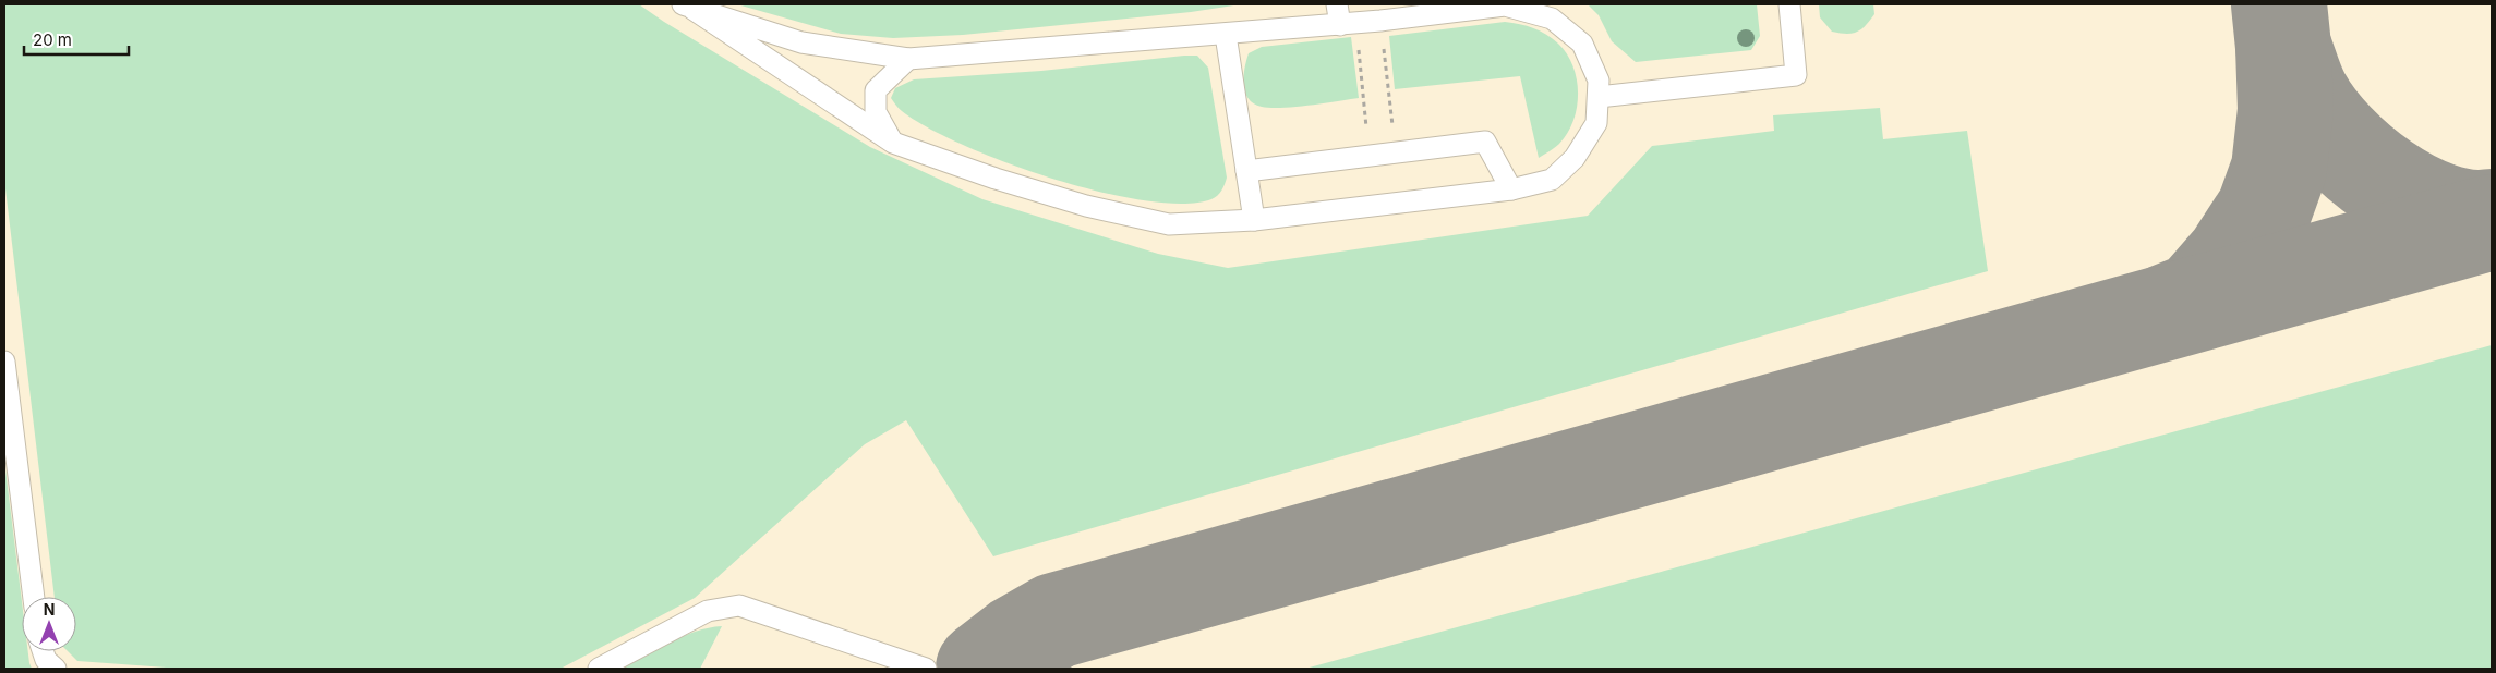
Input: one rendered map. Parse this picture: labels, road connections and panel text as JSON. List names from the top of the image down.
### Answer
{
  "scale_bar": "20 m",
  "north": "top"
}
